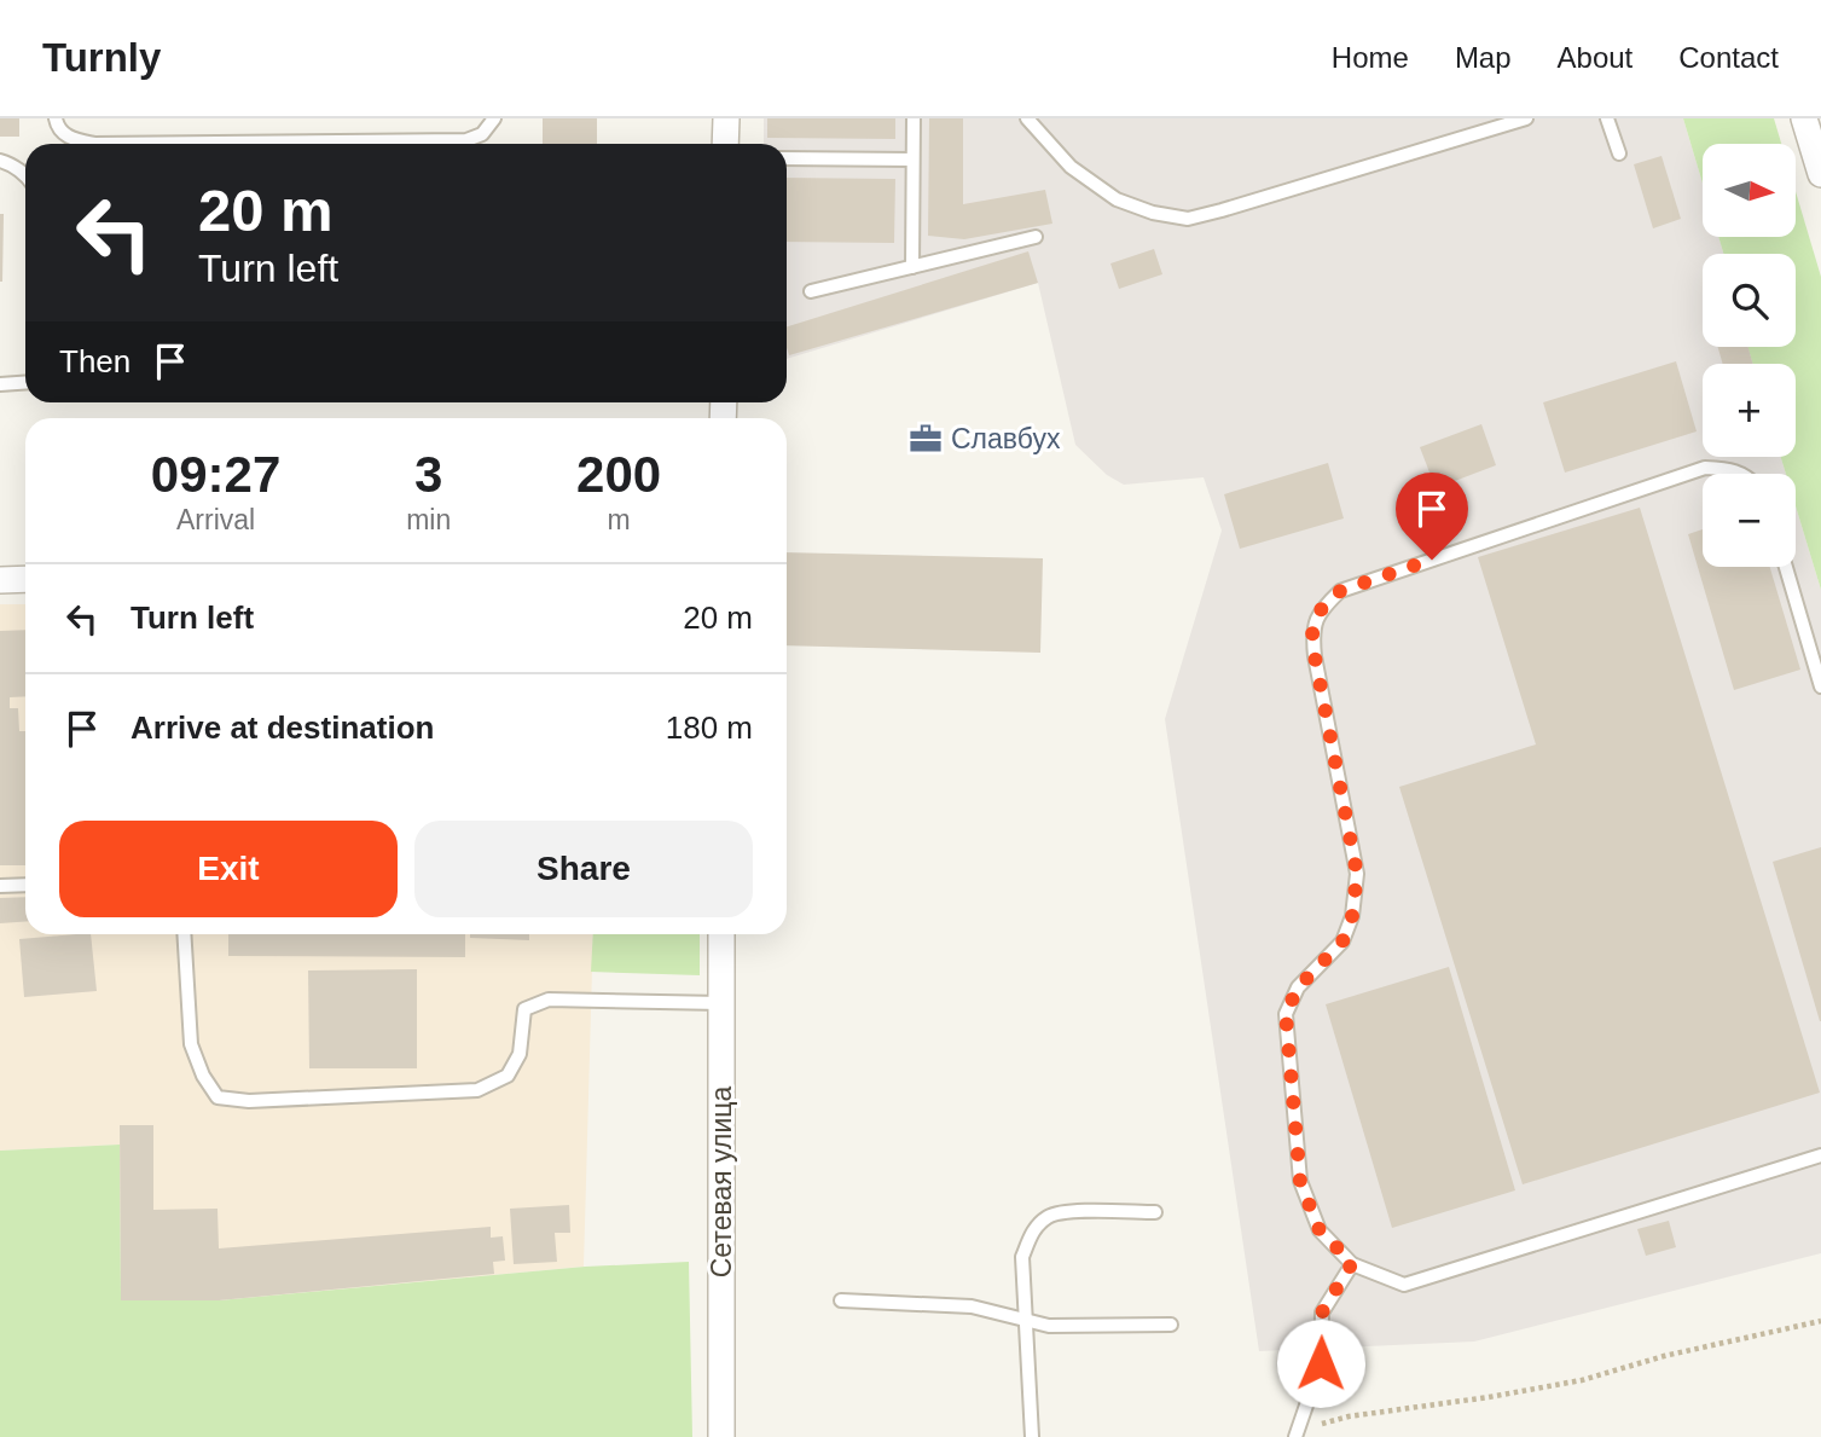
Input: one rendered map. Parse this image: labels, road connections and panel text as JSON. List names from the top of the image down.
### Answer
{
  "streets": {
    "street": ["Сетевая улица"]
  },
  "places": {
    "office": ["Славбух"]
  },
  "north": "right",
  "page": {
    "header": "Turnly",
    "nav": [
      "Home",
      "Map",
      "About",
      "Contact"
    ],
    "map_buttons": ["+", "−"],
    "turn": ["20 m", "Turn left"],
    "then": "Then",
    "eta": [
      "09:27",
      "Arrival",
      "3",
      "min",
      "200",
      "m"
    ],
    "list": [
      {
        "name": "Turn left",
        "value": "20 m"
      },
      {
        "name": "Arrive at destination",
        "value": "180 m"
      }
    ],
    "buttons": ["Exit", "Share"]
  }
}
